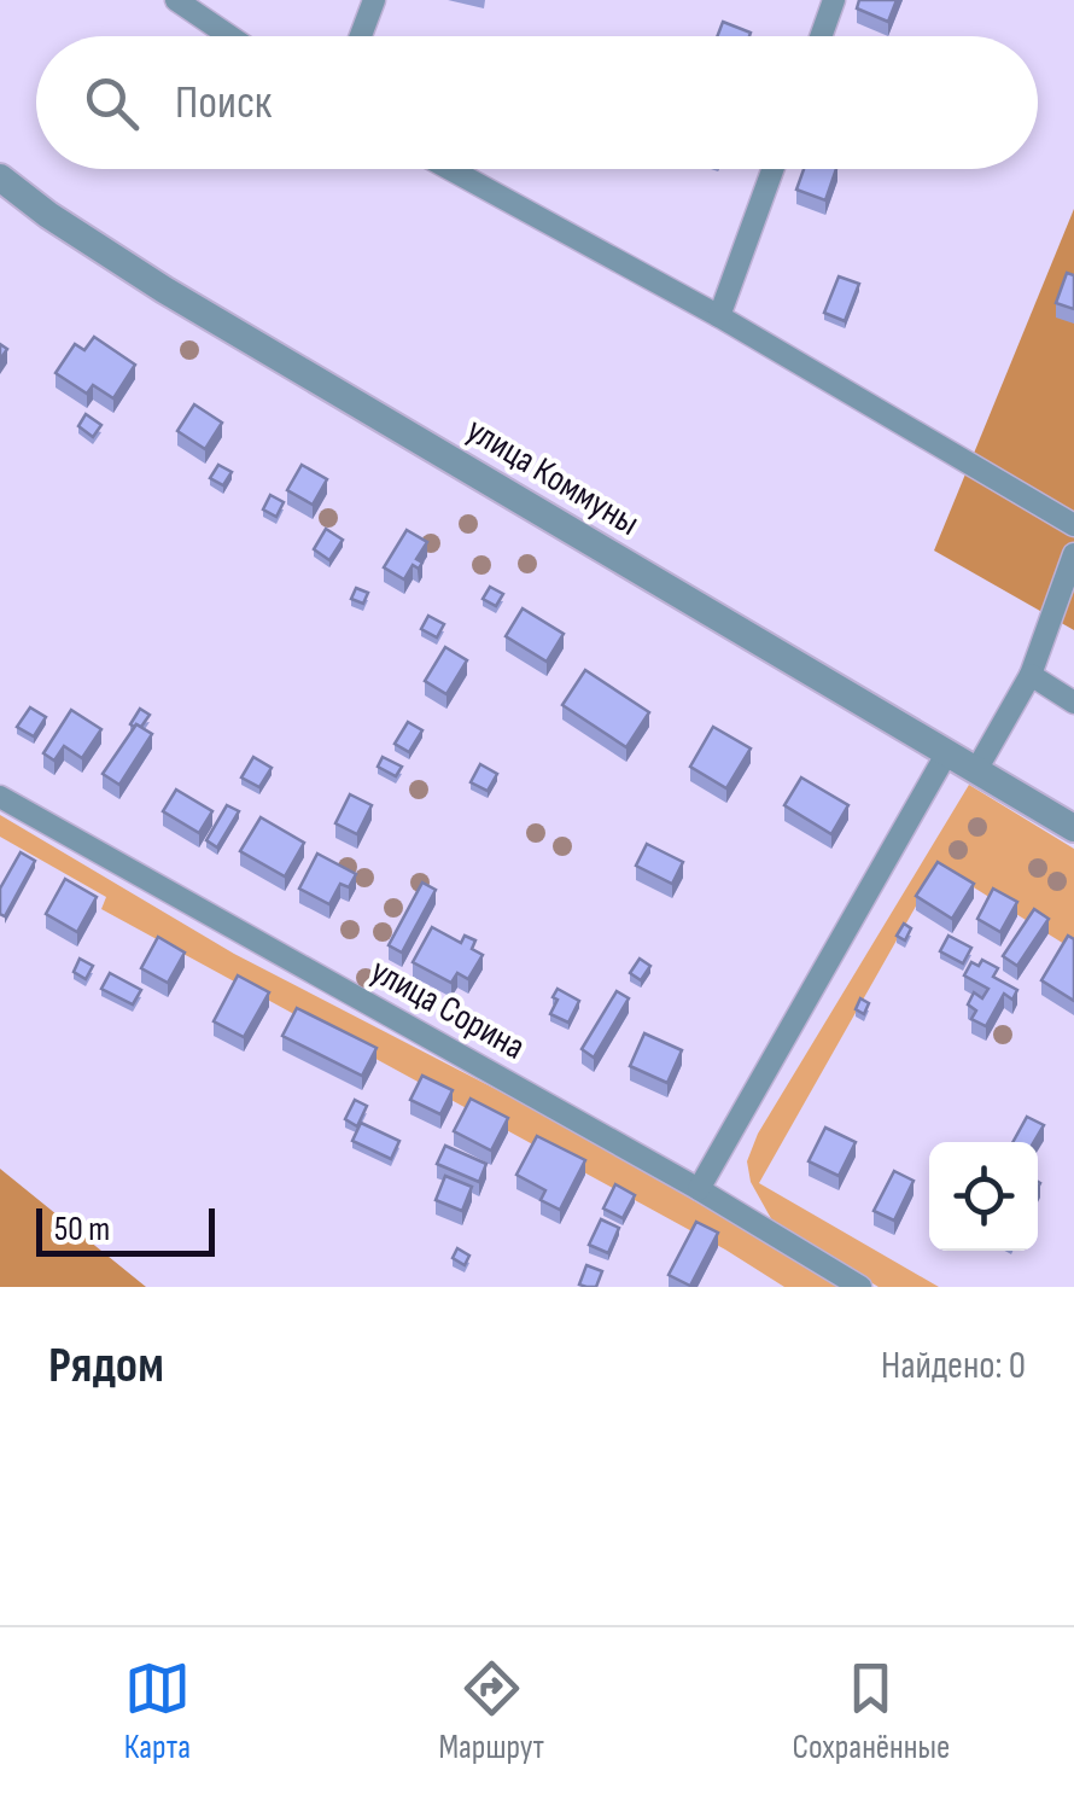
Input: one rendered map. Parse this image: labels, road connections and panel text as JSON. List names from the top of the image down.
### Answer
{
  "streets": {
    "street": ["улица Коммуны", "улица Сорина"]
  },
  "scale_bar": "50 m",
  "page": {
    "search": "Поиск",
    "scale": "50 m",
    "heading": ["Рядом", "Найдено: 0"],
    "nav": ["Карта", "Маршрут", "Сохранённые"]
  }
}
